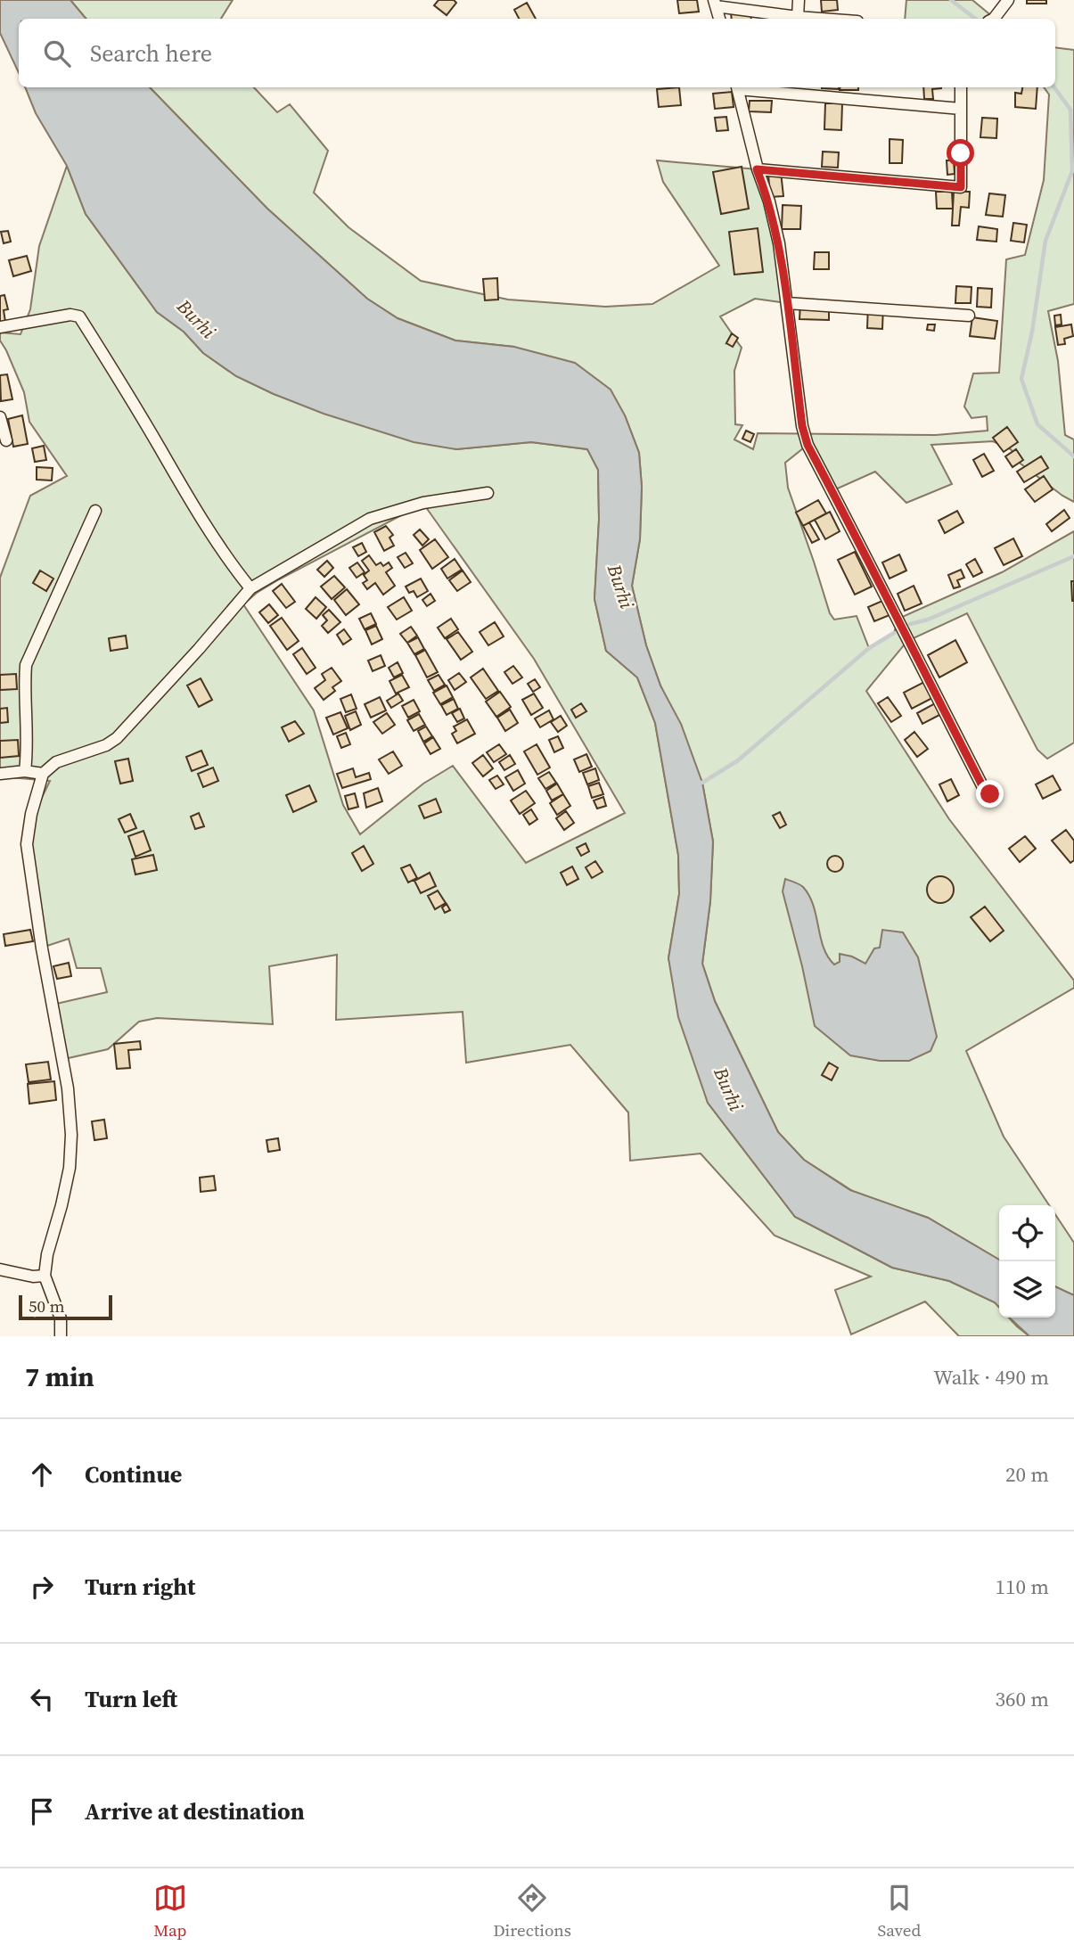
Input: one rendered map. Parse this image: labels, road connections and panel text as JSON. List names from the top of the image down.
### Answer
{
  "water": ["Burhi"],
  "scale_bar": "50 m",
  "page": {
    "search": "Search here",
    "scale": "50 m",
    "heading": ["7 min", "Walk · 490 m"],
    "list": [
      ["Continue", "20 m"],
      ["Turn right", "110 m"],
      ["Turn left", "360 m"],
      "Arrive at destination"
    ],
    "nav": ["Map", "Directions", "Saved"]
  }
}
